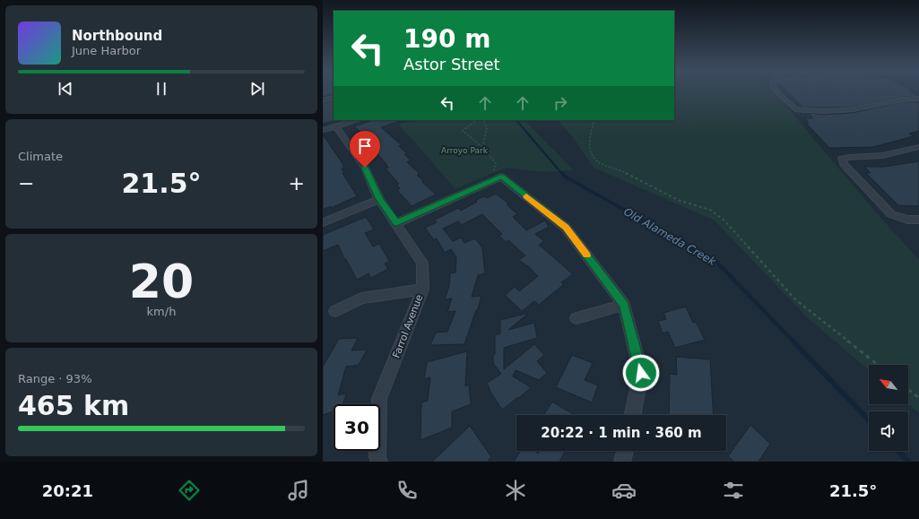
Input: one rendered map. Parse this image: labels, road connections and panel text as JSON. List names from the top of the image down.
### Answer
{
  "streets": {
    "street": ["Farrol Avenue"]
  },
  "water": ["Old Alameda Creek"],
  "parks": ["Arroyo Park"],
  "north": "top left",
  "page": {
    "turn": ["190 m", "Astor Street"],
    "song": ["Northbound", "June Harbor"],
    "tile": [
      "Climate",
      ["20", "km/h"],
      ["Range · 93%", "465 km"]
    ],
    "heat": ["−", "21.5°", "+"],
    "limit": "30",
    "trip": "20:22 · 1 min · 360 m",
    "tabs": ["20:21", "21.5°"]
  }
}
